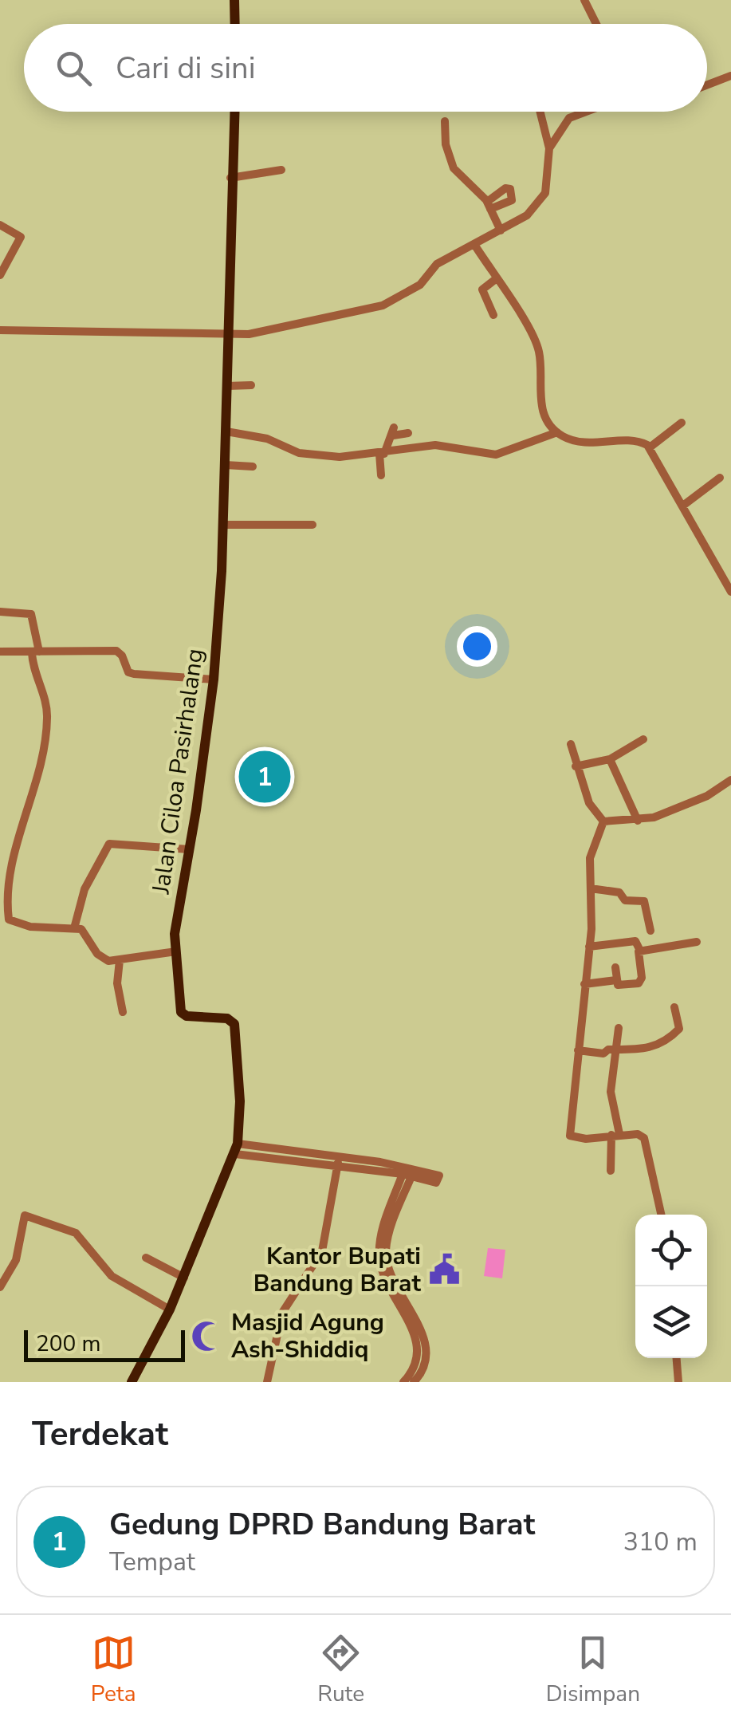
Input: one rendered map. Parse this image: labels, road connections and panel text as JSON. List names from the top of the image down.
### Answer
{
  "streets": {
    "main road": ["Jalan Ciloa Pasirhalang"]
  },
  "places": {
    "public building": ["Kantor Bupati Bandung Barat"],
    "mosque": ["Masjid Agung Ash-Shiddiq"]
  },
  "scale_bar": "200 m",
  "page": {
    "search": "Cari di sini",
    "pins": "1",
    "scale": "200 m",
    "heading": "Terdekat",
    "list": [
      {
        "mark": "1",
        "name": "Gedung DPRD Bandung Barat",
        "note": "Tempat",
        "value": "310 m"
      }
    ],
    "nav": ["Peta", "Rute", "Disimpan"]
  }
}
